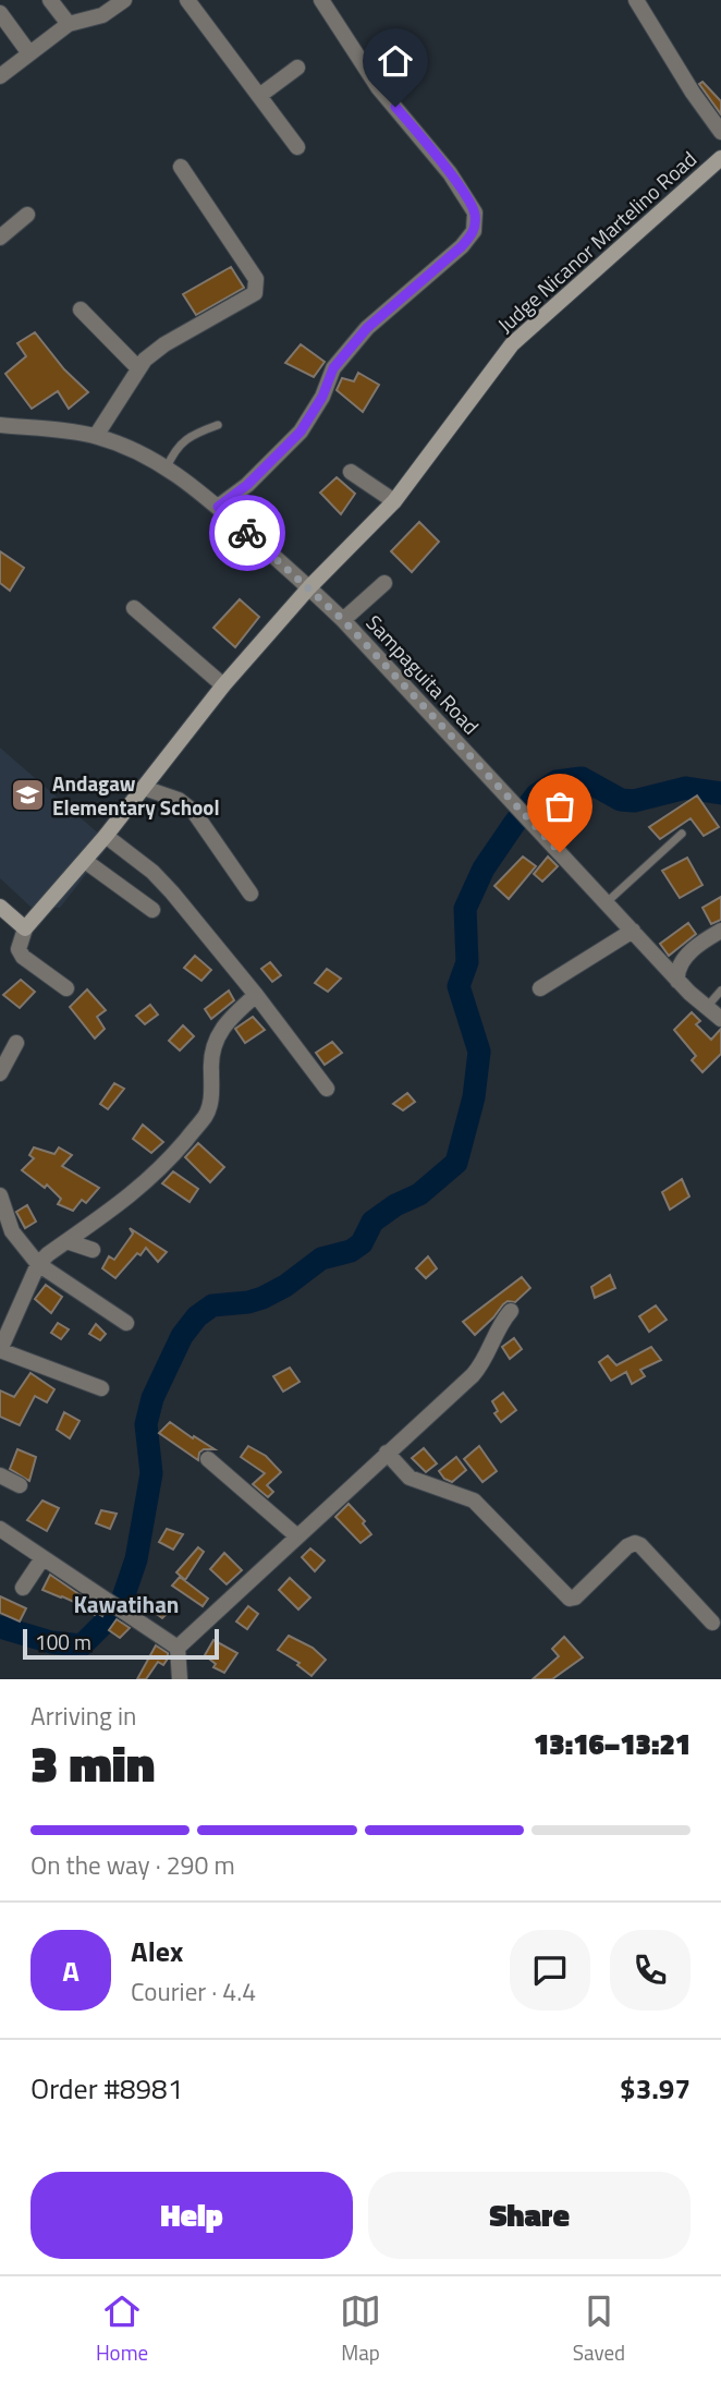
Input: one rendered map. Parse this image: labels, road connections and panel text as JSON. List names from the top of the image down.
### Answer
{
  "streets": {
    "street": ["Judge Nicanor Martelino Road", "Sampaguita Road"]
  },
  "crossings": [
    ["Judge Nicanor Martelino Road", "Sampaguita Road"]
  ],
  "districts": ["Kawatihan"],
  "places": {
    "school or university": ["Andagaw Elementary School"]
  },
  "scale_bar": "100 m",
  "page": {
    "scale": "100 m",
    "heading": ["3 min", "Arriving in", "13:16–13:21"],
    "panel": [
      "Alex",
      "Courier · 4.4",
      "Order #8981",
      "$3.97"
    ],
    "bar": "On the way · 290 m",
    "round": "A",
    "buttons": ["Help", "Share"],
    "tabs": ["Home", "Map", "Saved"]
  }
}
